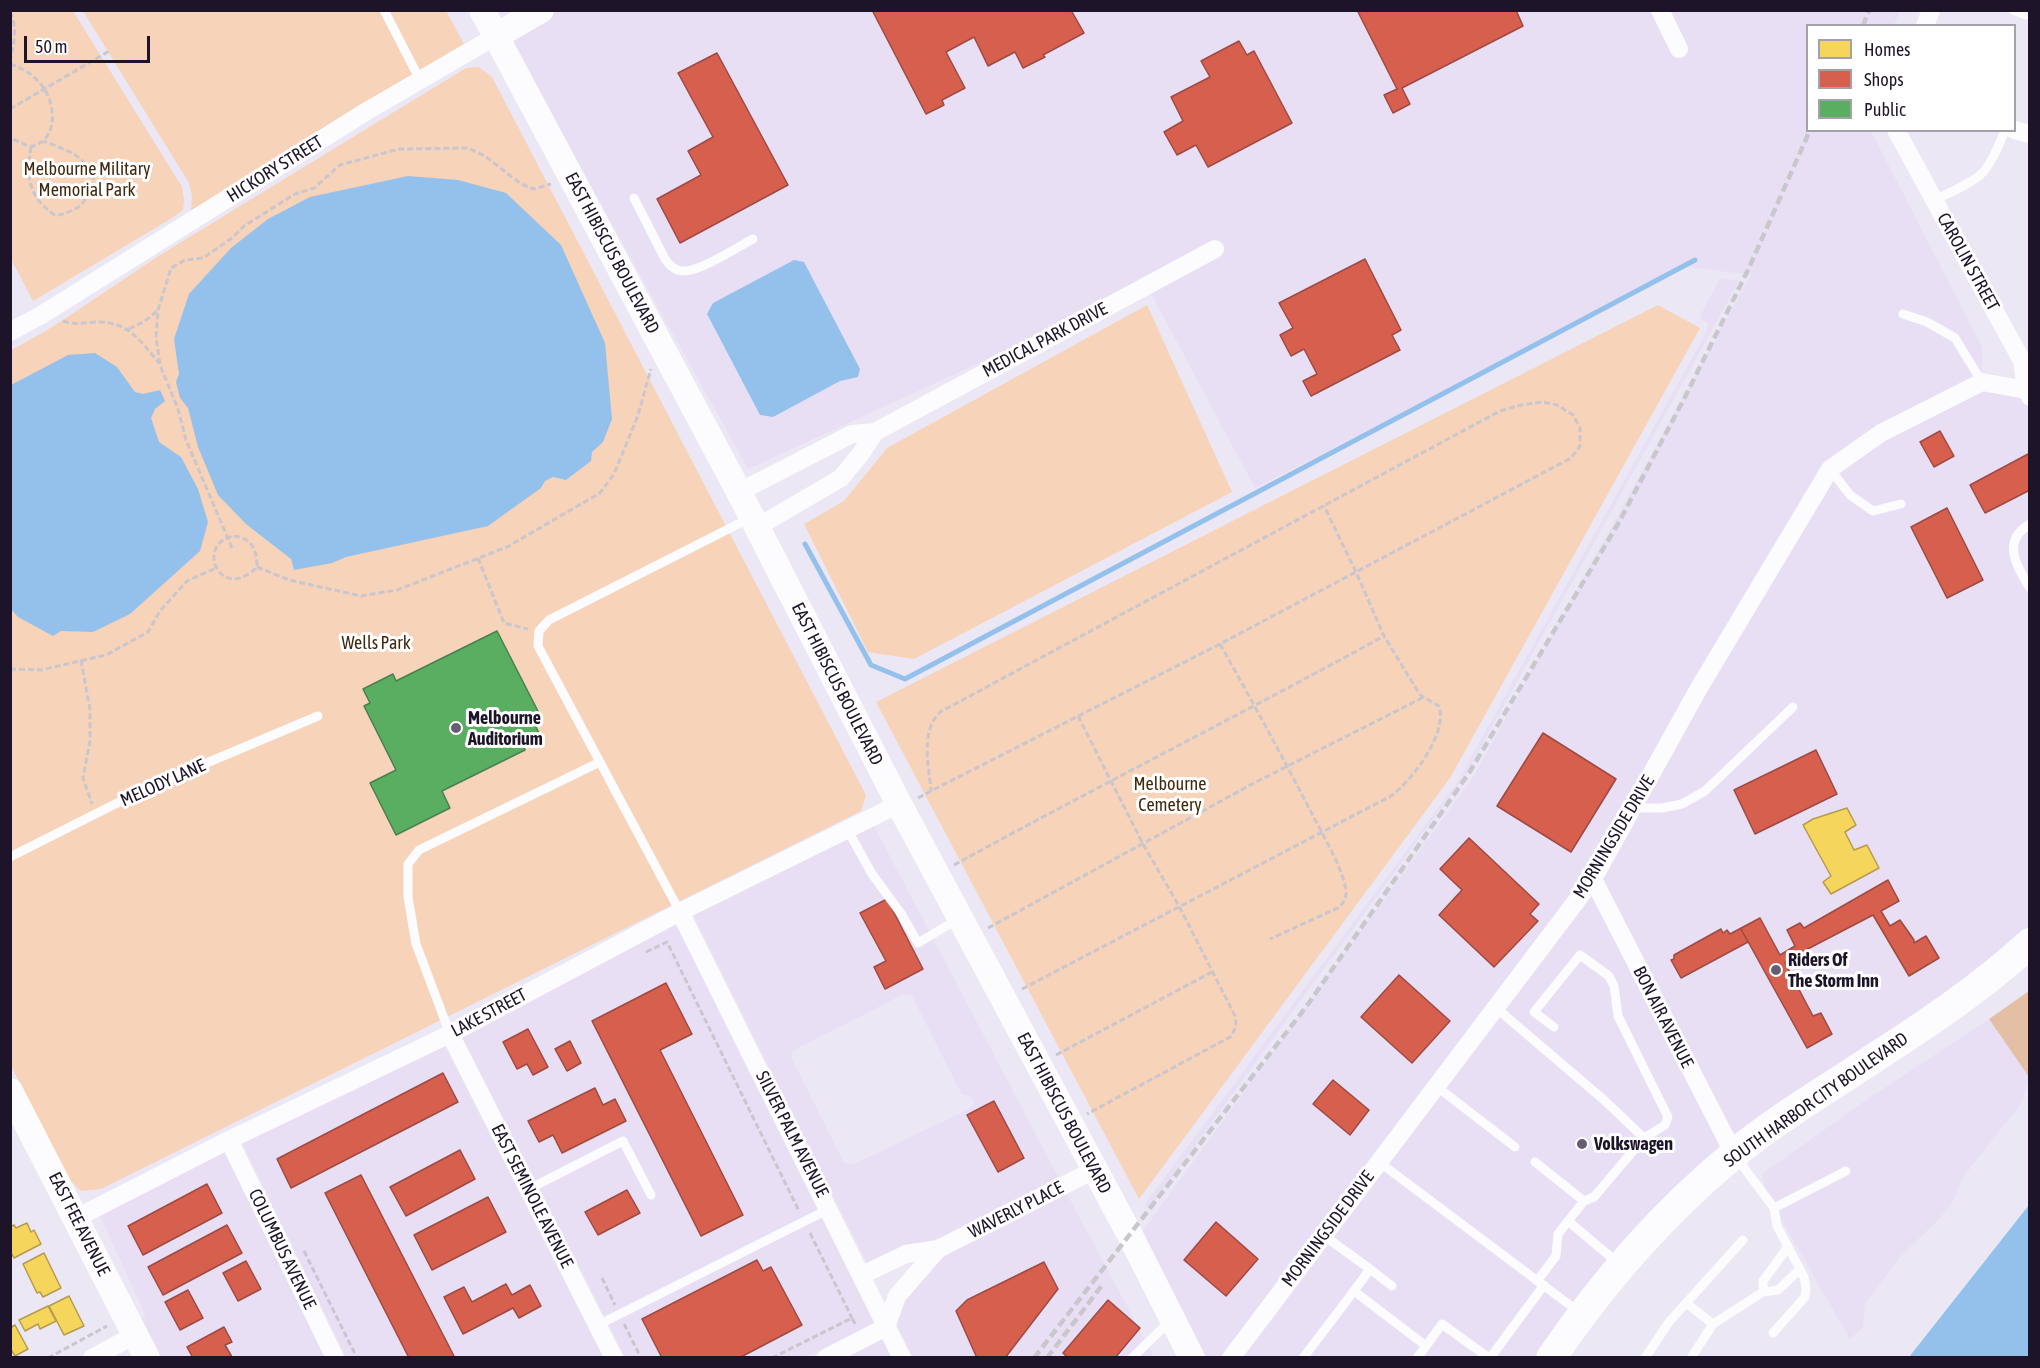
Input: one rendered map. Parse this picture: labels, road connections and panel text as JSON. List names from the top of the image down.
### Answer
{
  "streets": {
    "main road": ["SOUTH HARBOR CITY BOULEVARD"],
    "street": [
      "HICKORY STREET",
      "EAST HIBISCUS BOULEVARD",
      "CAROLIN STREET",
      "MEDICAL PARK DRIVE",
      "MORNINGSIDE DRIVE",
      "LAKE STREET",
      "BON AIR AVENUE",
      "SILVER PALM AVENUE",
      "EAST SEMINOLE AVENUE",
      "WAVERLY PLACE",
      "EAST FEE AVENUE",
      "COLUMBUS AVENUE"
    ],
    "lane": ["MELODY LANE"]
  },
  "crossings": [
    ["HICKORY STREET", "EAST HIBISCUS BOULEVARD"],
    ["EAST HIBISCUS BOULEVARD", "MEDICAL PARK DRIVE"],
    ["EAST HIBISCUS BOULEVARD", "LAKE STREET"],
    ["EAST HIBISCUS BOULEVARD", "WAVERLY PLACE"],
    ["MORNINGSIDE DRIVE", "BON AIR AVENUE"],
    ["LAKE STREET", "SILVER PALM AVENUE"],
    ["LAKE STREET", "EAST SEMINOLE AVENUE"],
    ["LAKE STREET", "EAST FEE AVENUE"],
    ["LAKE STREET", "COLUMBUS AVENUE"],
    ["BON AIR AVENUE", "SOUTH HARBOR CITY BOULEVARD"],
    ["SILVER PALM AVENUE", "WAVERLY PLACE"]
  ],
  "parks": ["Melbourne Military Memorial Park", "Wells Park", "Melbourne Cemetery"],
  "places": ["Melbourne Auditorium", "Riders Of The Storm Inn", "Volkswagen"],
  "legend": ["Homes", "Shops", "Public"],
  "scale_bar": "50 m"
}
